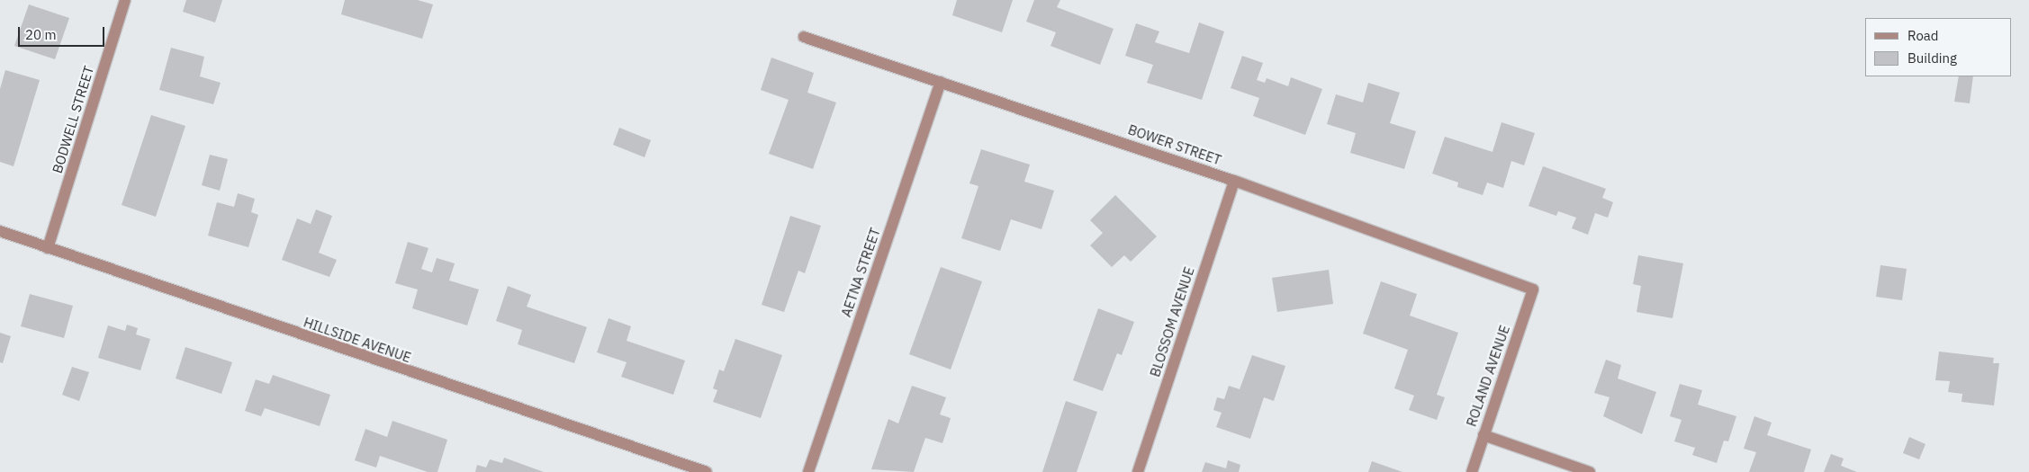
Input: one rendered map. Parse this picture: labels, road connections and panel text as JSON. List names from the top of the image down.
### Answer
{
  "streets": {
    "street": [
      "BODWELL STREET",
      "BOWER STREET",
      "AETNA STREET",
      "BLOSSOM AVENUE",
      "HILLSIDE AVENUE",
      "ROLAND AVENUE"
    ]
  },
  "crossings": [
    ["BODWELL STREET", "HILLSIDE AVENUE"],
    ["BOWER STREET", "AETNA STREET"],
    ["BOWER STREET", "BLOSSOM AVENUE"],
    ["BOWER STREET", "ROLAND AVENUE"]
  ],
  "legend": ["Road", "Building"],
  "scale_bar": "20 m"
}
